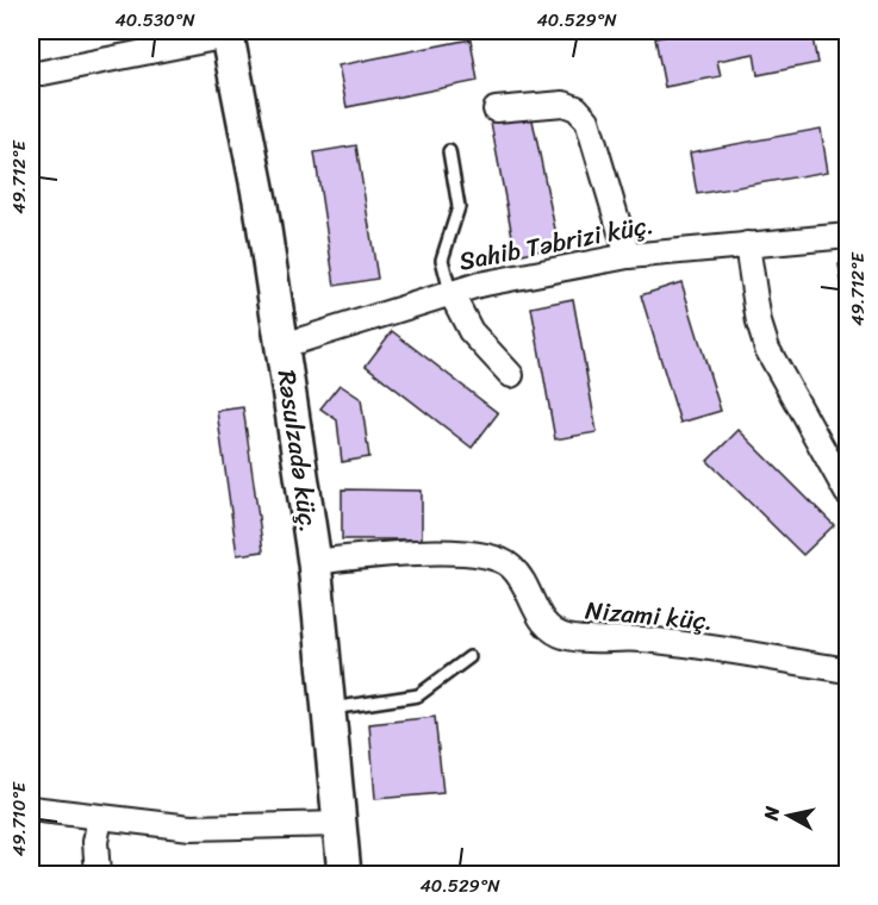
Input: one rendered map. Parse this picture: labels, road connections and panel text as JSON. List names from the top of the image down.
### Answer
{
  "streets": {
    "main road": ["Rəsulzadə küç."],
    "street": ["Sahib Təbrizi küç.", "Nizami küç."]
  },
  "crossings": [
    ["Sahib Təbrizi küç.", "Rəsulzadə küç."],
    ["Rəsulzadə küç.", "Nizami küç."]
  ],
  "north": "left",
  "coordinates": [
    "40.530°N",
    "40.529°N",
    "49.712°E",
    "49.710°E"
  ]
}
